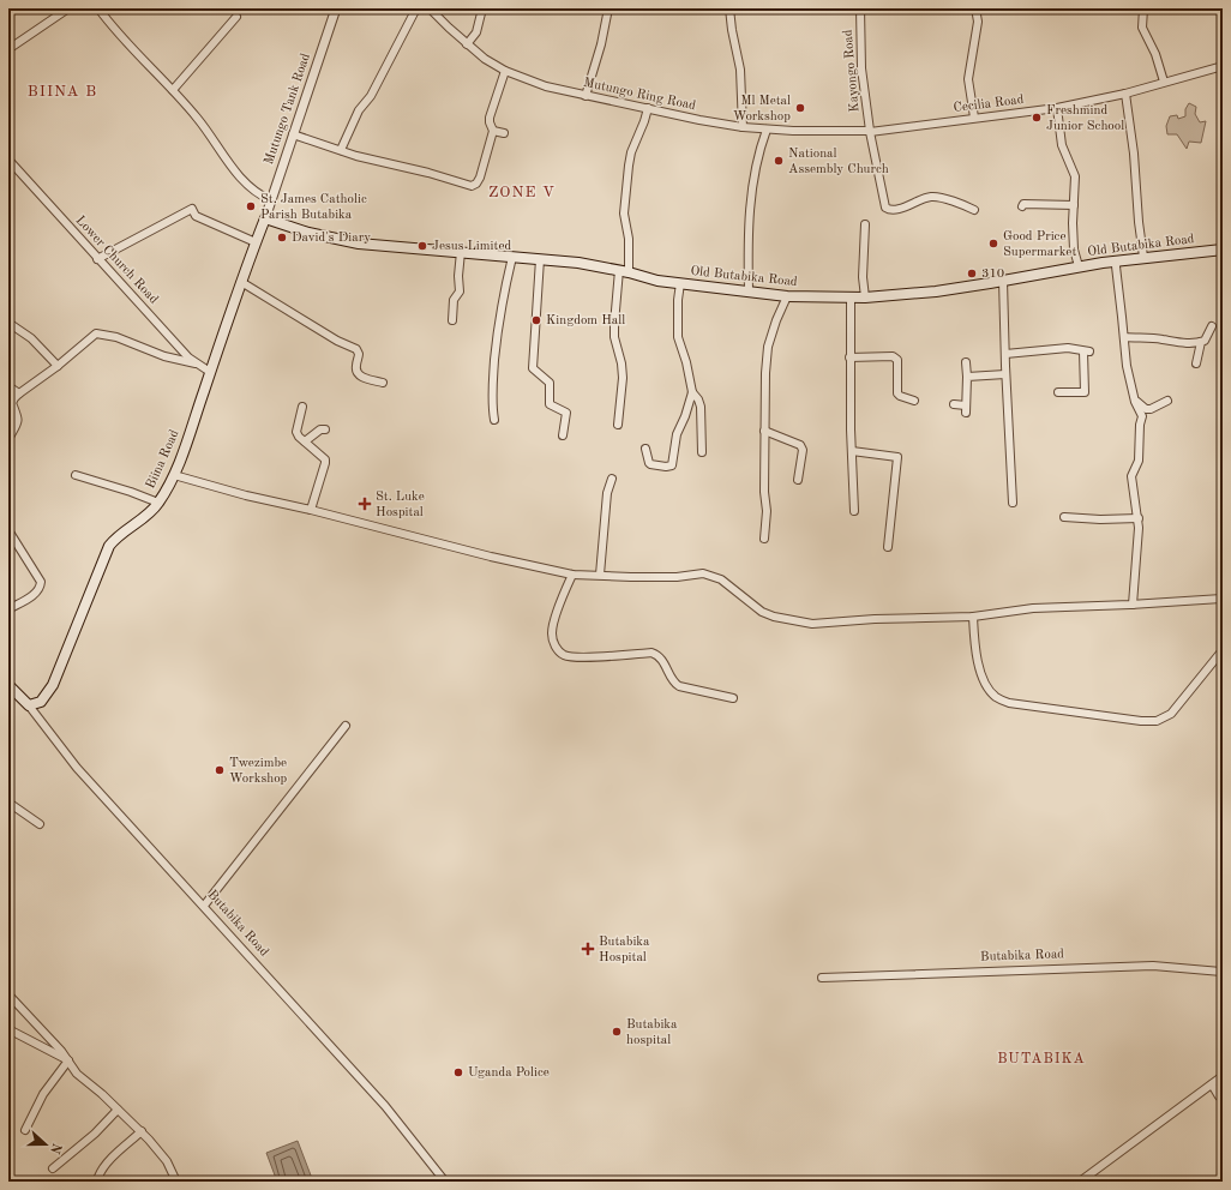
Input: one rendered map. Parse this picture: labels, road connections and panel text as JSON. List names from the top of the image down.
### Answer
{
  "streets": {
    "main road": ["Old Butabika Road", "Biina Road", "Butabika Road"],
    "street": [
      "Kayongo Road",
      "Mutungo Ring Road",
      "Cecilia Road",
      "Mutungo Tank Road",
      "Lower Church Road"
    ]
  },
  "crossings": [
    ["Kayongo Road", "Mutungo Ring Road"],
    ["Kayongo Road", "Cecilia Road"],
    ["Mutungo Ring Road", "Cecilia Road"],
    ["Mutungo Tank Road", "Old Butabika Road"],
    ["Mutungo Tank Road", "Biina Road"],
    ["Old Butabika Road", "Biina Road"],
    ["Lower Church Road", "Biina Road"],
    ["Biina Road", "Butabika Road"]
  ],
  "districts": ["BIINA B", "ZONE V", "BUTABIKA"],
  "places": {
    "other": [
      "Ml Metal Workshop",
      "Freshmind Junior School",
      "National Assembly Church",
      "St. James Catholic Parish Butabika",
      "David's Diary",
      "Good Price Supermarket",
      "Jesus Limited",
      "310",
      "Kingdom Hall",
      "Twezimbe Workshop",
      "Butabika hospital",
      "Uganda Police"
    ],
    "health": ["St. Luke Hospital", "Butabika Hospital"]
  },
  "north": "right"
}
